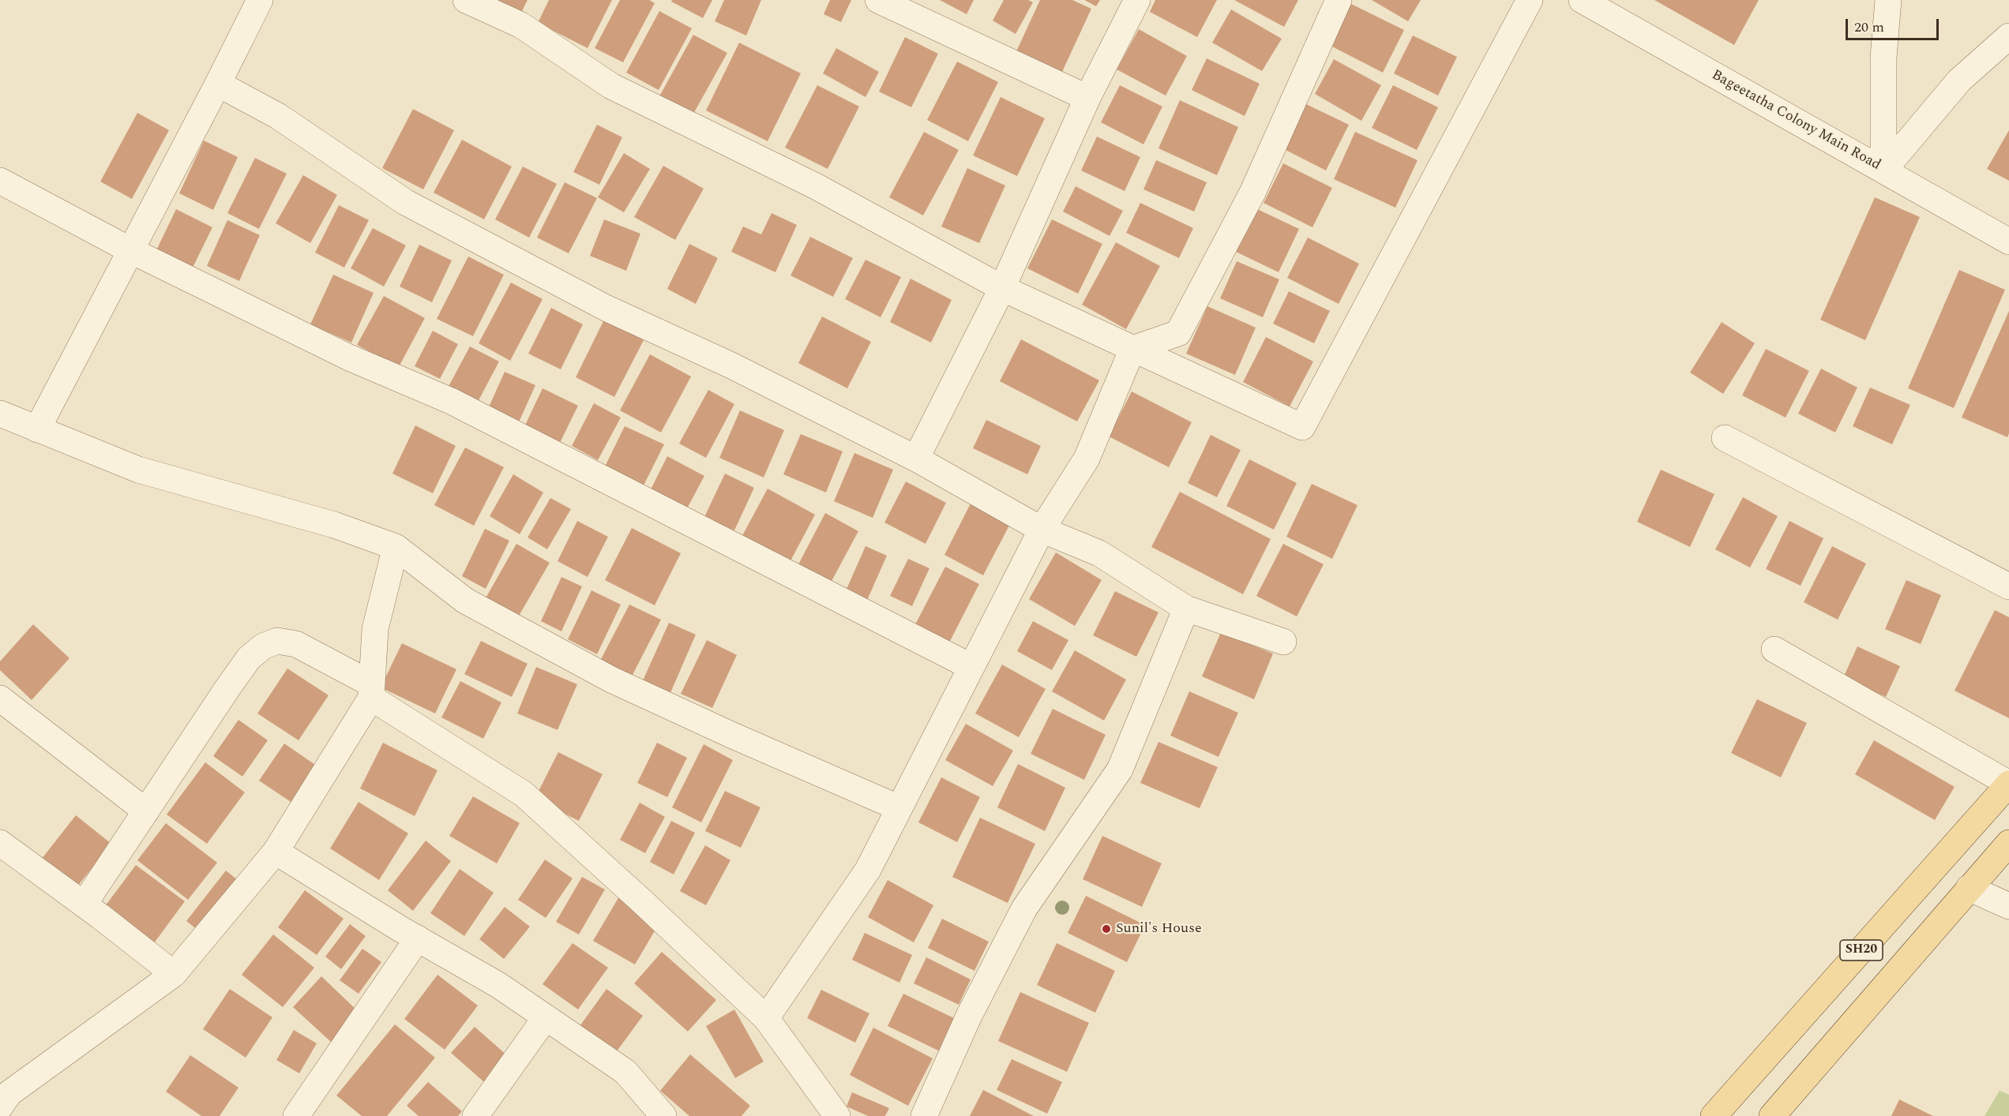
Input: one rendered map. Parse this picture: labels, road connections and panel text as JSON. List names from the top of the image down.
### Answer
{
  "streets": {
    "main road": ["SH20"],
    "street": ["Bageetatha Colony Main Road"]
  },
  "places": ["Sunil's House"],
  "scale_bar": "20 m"
}
